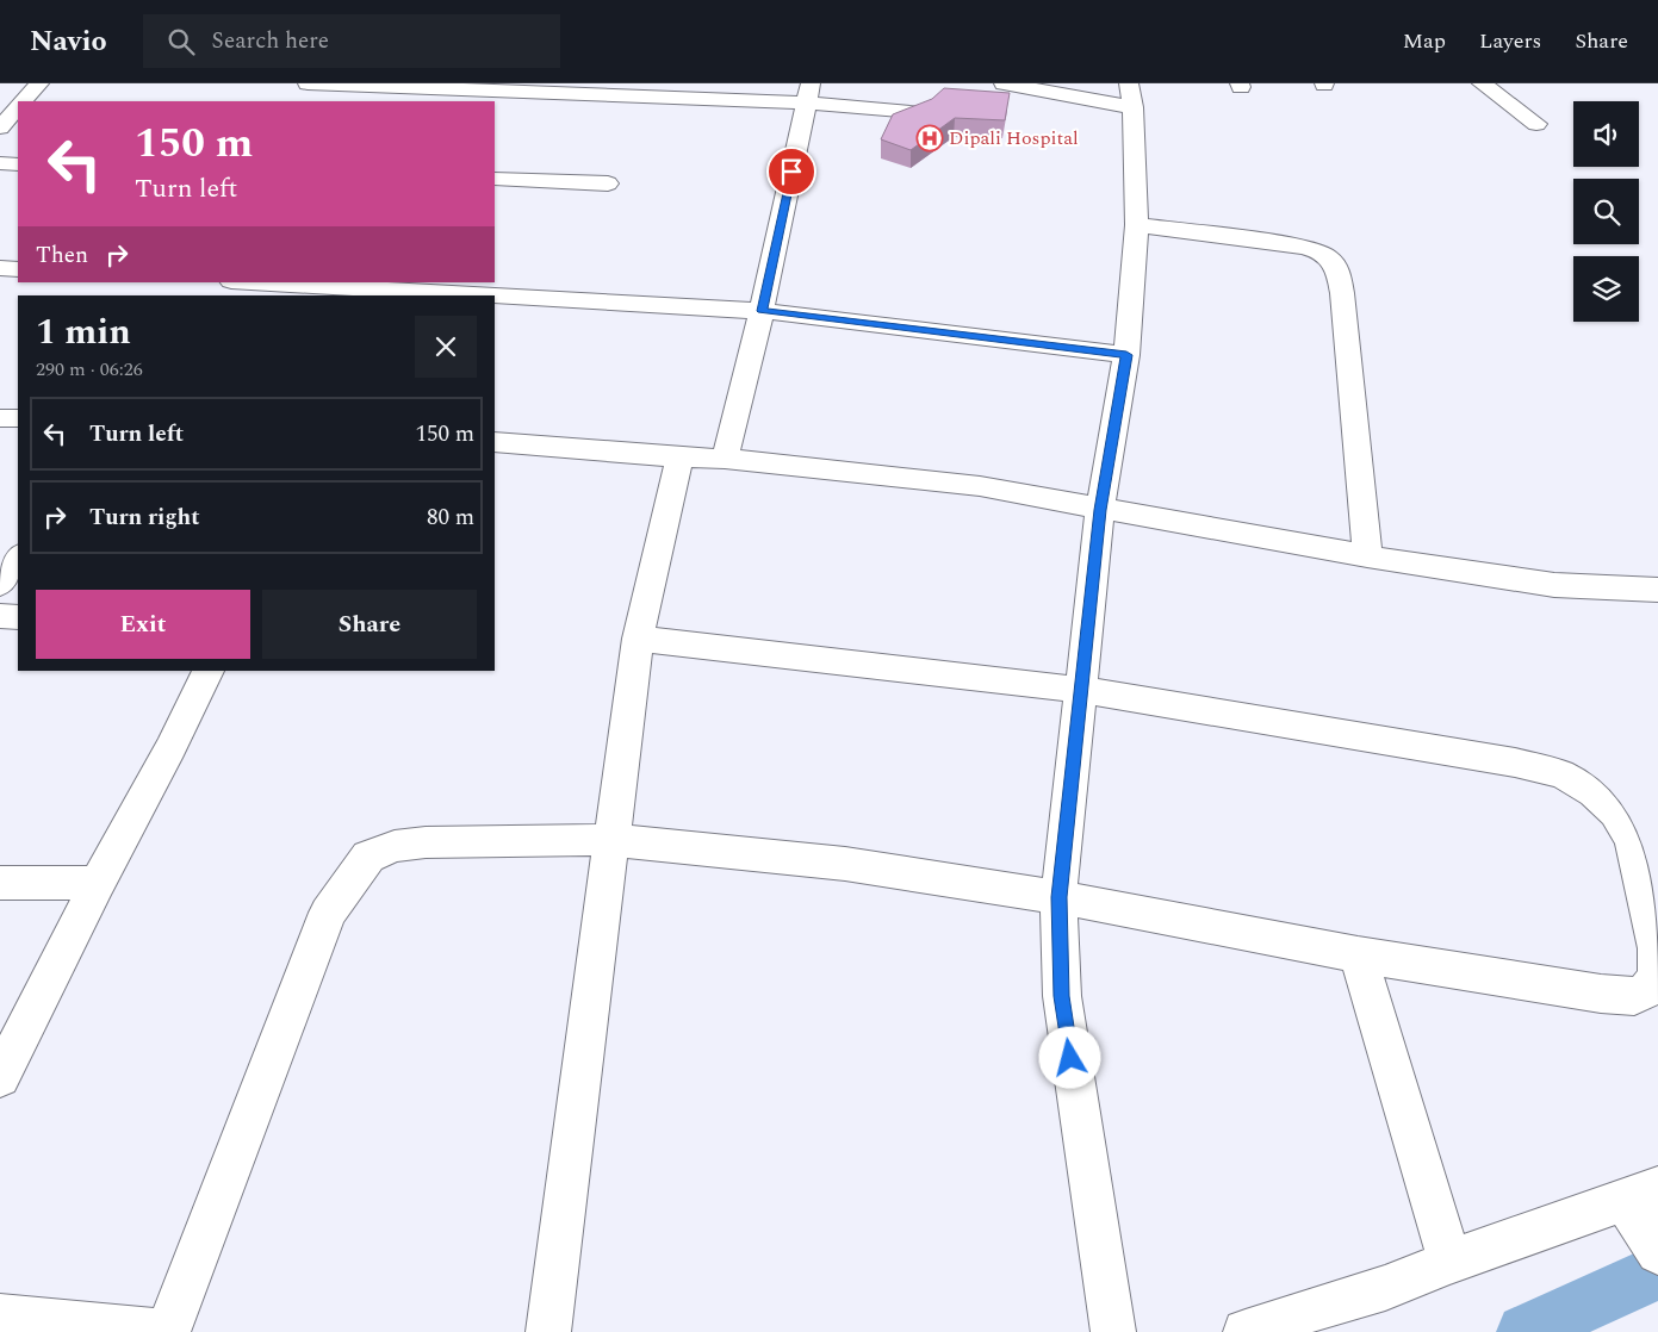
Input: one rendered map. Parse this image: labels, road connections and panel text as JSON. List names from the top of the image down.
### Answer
{
  "places": {
    "hospital": ["Dipali Hospital"]
  },
  "page": {
    "header": "Navio",
    "search": "Search here",
    "nav": ["Map", "Layers", "Share"],
    "turn": ["150 m", "Turn left"],
    "then": "Then",
    "heading": ["1 min", "290 m · 06:26"],
    "list": [
      {
        "name": "Turn left",
        "value": "150 m"
      },
      {
        "name": "Turn right",
        "value": "80 m"
      }
    ],
    "buttons": ["Exit", "Share"]
  }
}
